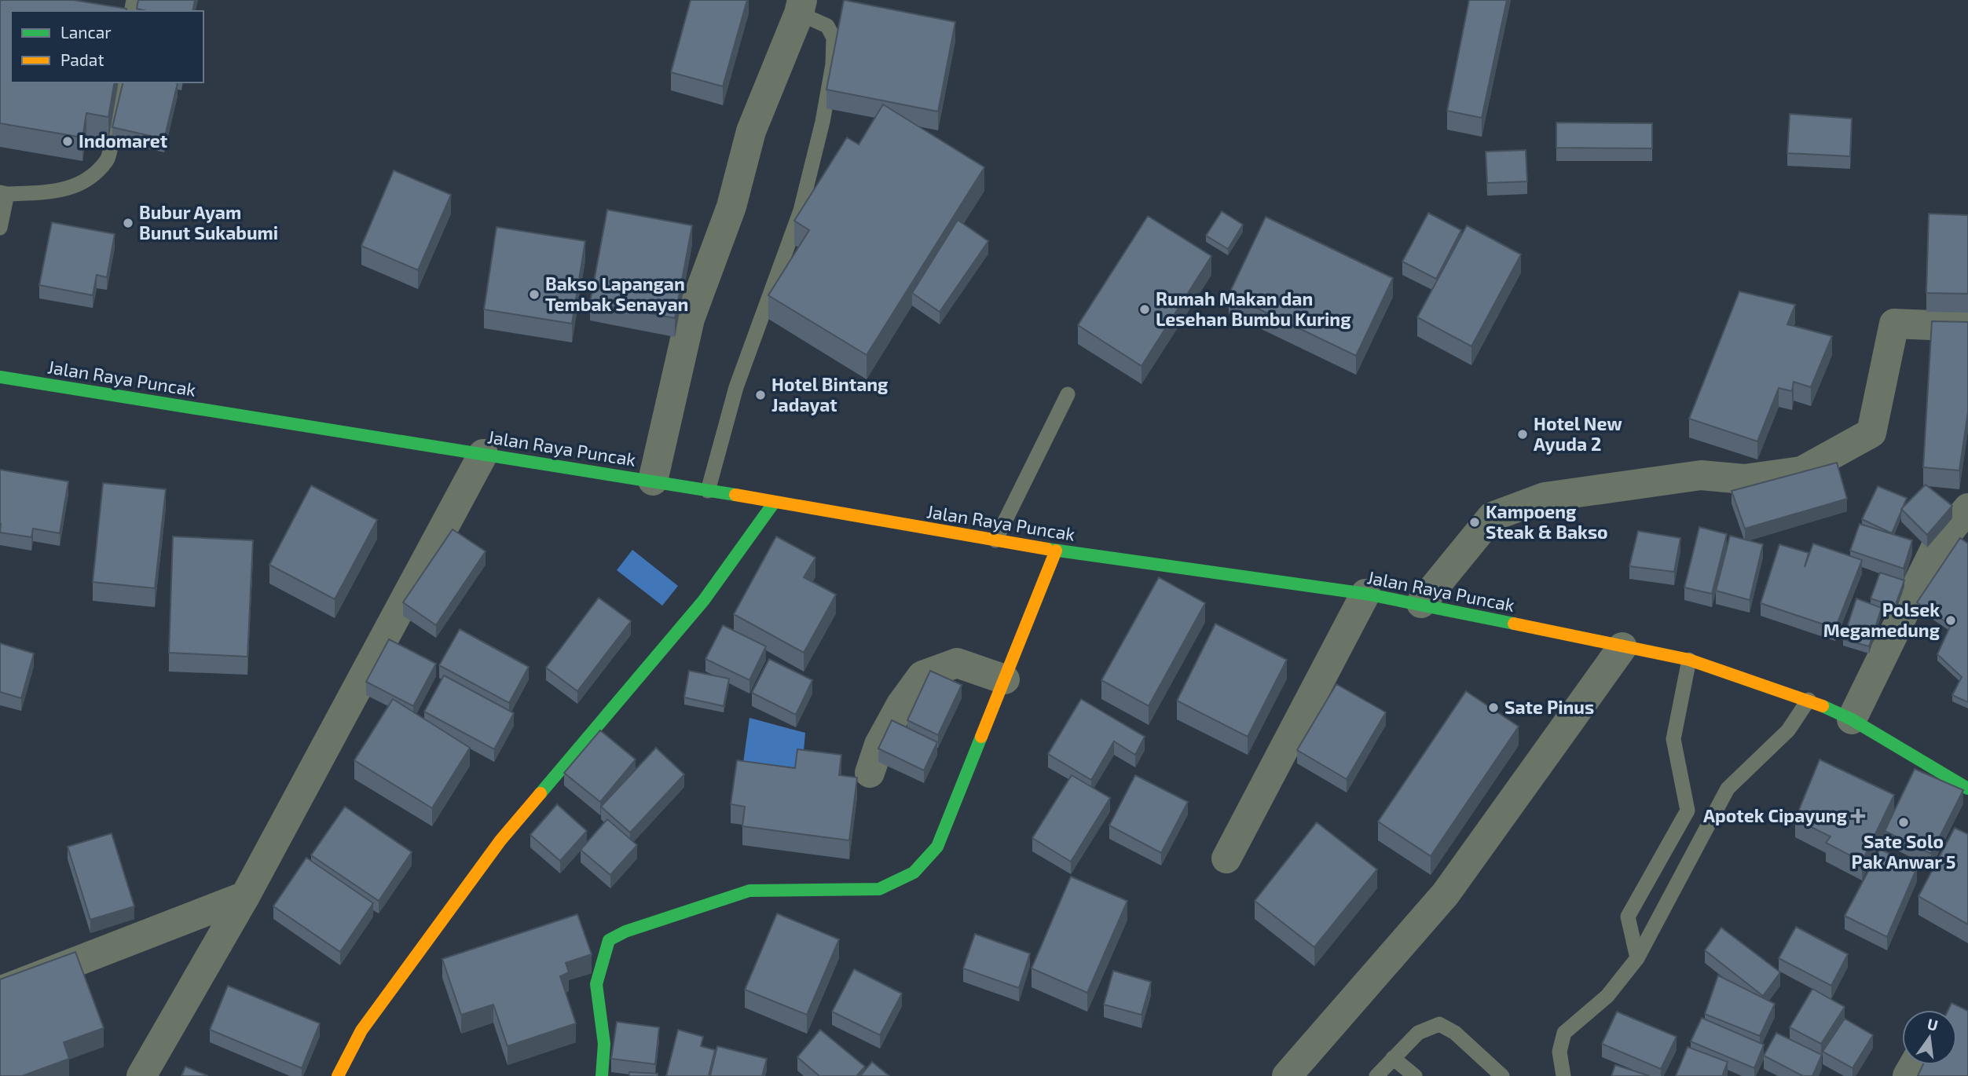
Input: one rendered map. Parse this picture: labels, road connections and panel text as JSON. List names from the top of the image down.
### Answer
{
  "streets": {
    "main road": ["Jalan Raya Puncak"]
  },
  "places": {
    "other": [
      "Indomaret",
      "Bubur Ayam Bunut Sukabumi",
      "Bakso Lapangan Tembak Senayan",
      "Rumah Makan dan Lesehan Bumbu Kuring",
      "Hotel Bintang Jadayat",
      "Hotel New Ayuda 2",
      "Kampoeng Steak & Bakso",
      "Polsek Megamedung",
      "Sate Pinus",
      "Sate Solo Pak Anwar 5"
    ],
    "health": ["Apotek Cipayung"]
  },
  "legend": ["Lancar", "Padat"],
  "north": "top"
}
